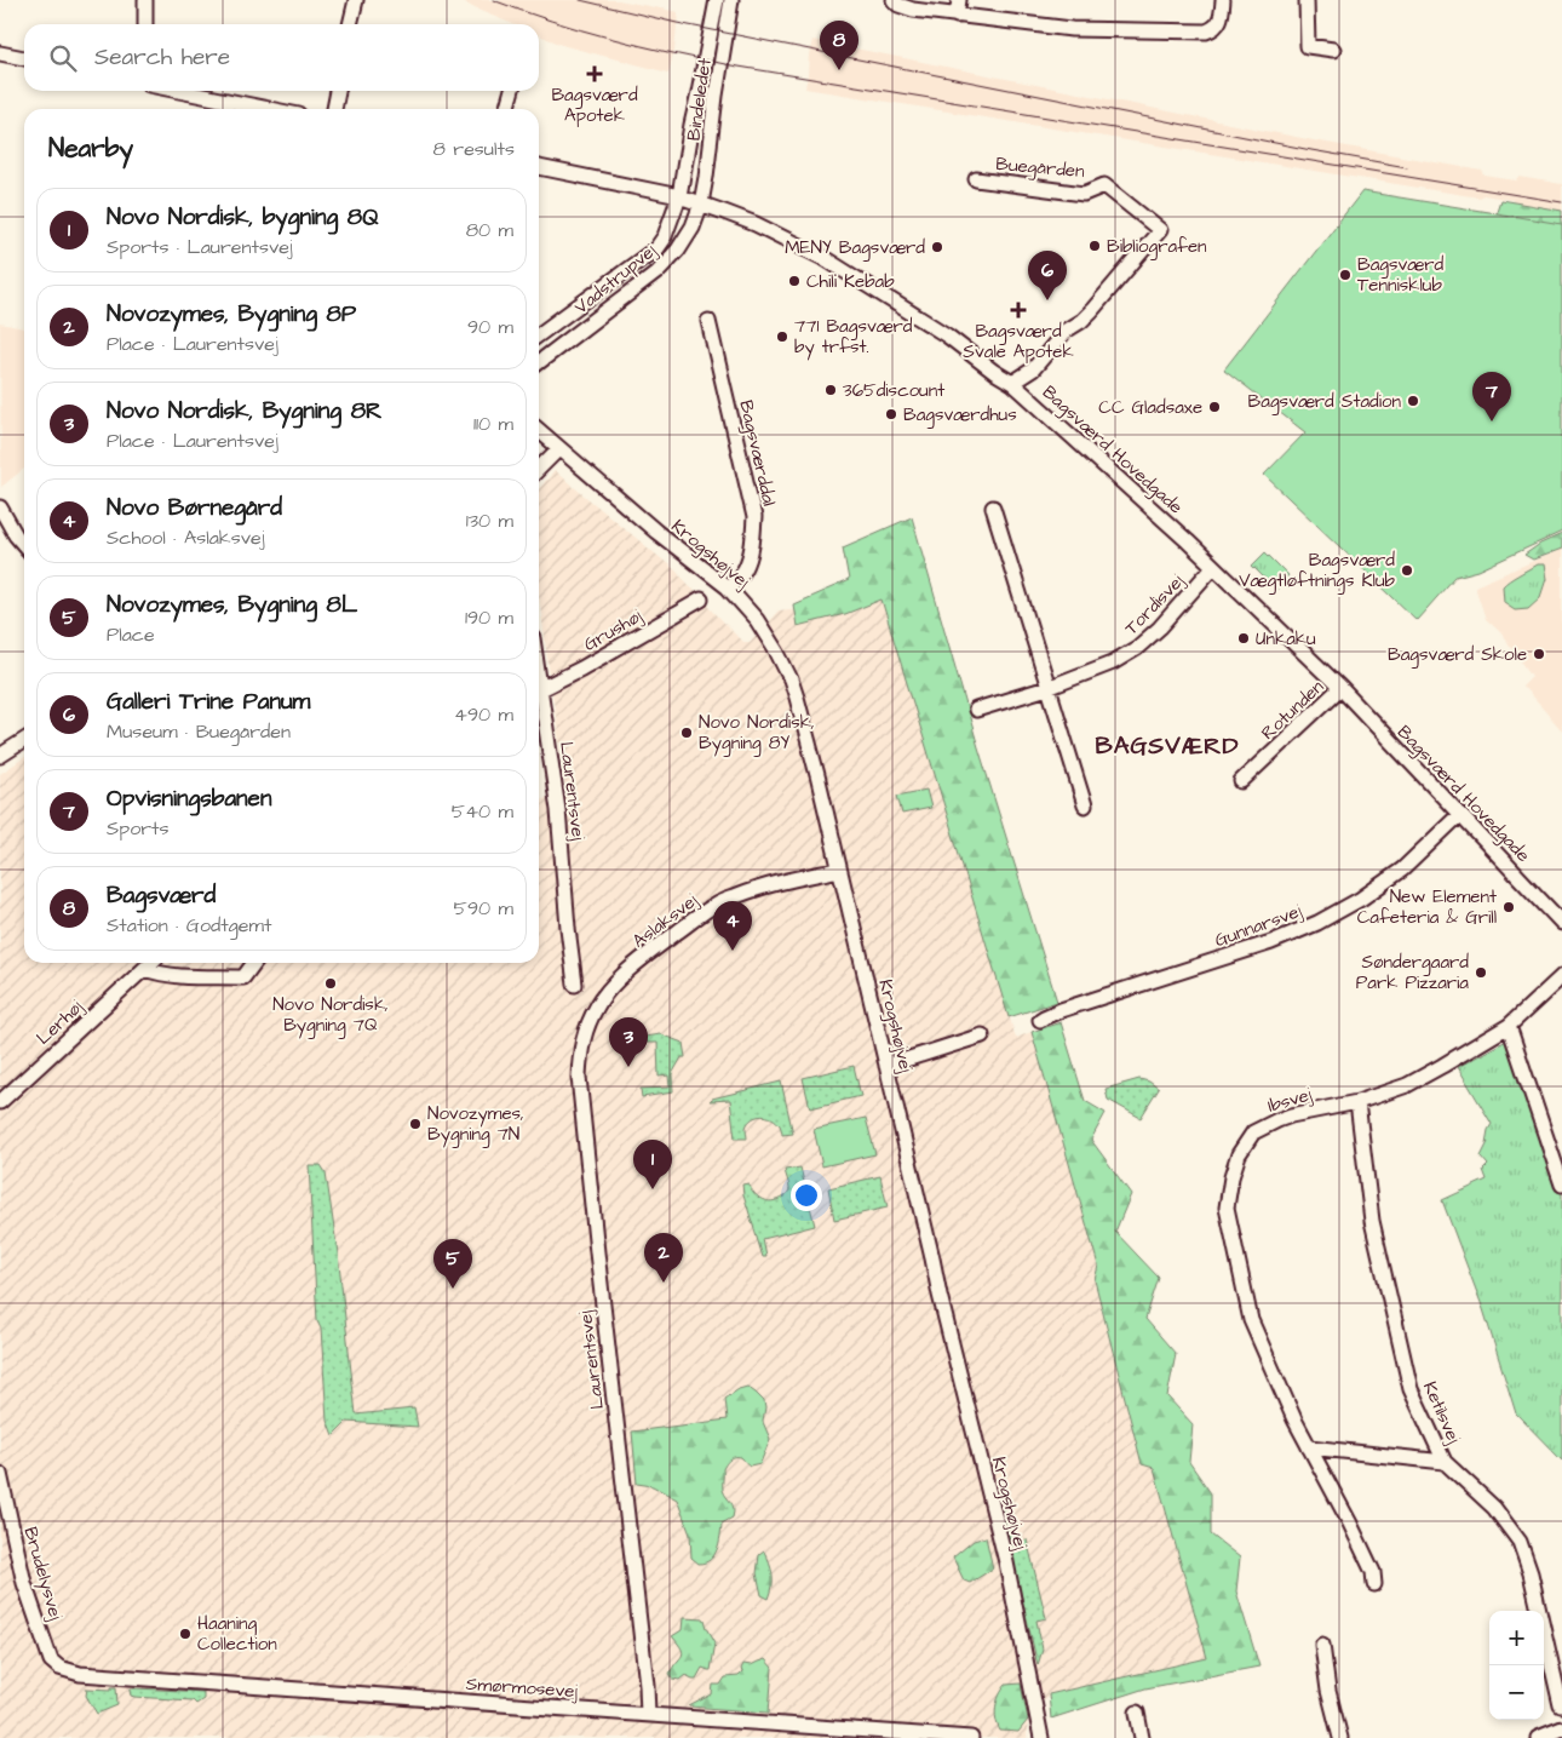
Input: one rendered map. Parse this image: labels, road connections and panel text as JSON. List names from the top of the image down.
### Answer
{
  "streets": {
    "street": [
      "Bindeledet",
      "Buegården",
      "Vadstrupvej",
      "Bagsværd Hovedgade",
      "Bagsværddal",
      "Krogshøjvej",
      "Tordisvej",
      "Grushøj",
      "Rotunden",
      "Laurentsvej",
      "Aslaksvej",
      "Gunnarsvej",
      "Lerhøj",
      "Ibsvej",
      "Ketilsvej",
      "Brudelysvej",
      "Smørmosevej"
    ]
  },
  "crossings": [
    ["Bindeledet", "Vadstrupvej"],
    ["Bindeledet", "Bagsværd Hovedgade"],
    ["Buegården", "Bagsværd Hovedgade"],
    ["Vadstrupvej", "Bagsværd Hovedgade"],
    ["Bagsværd Hovedgade", "Tordisvej"],
    ["Bagsværd Hovedgade", "Rotunden"],
    ["Bagsværd Hovedgade", "Gunnarsvej"],
    ["Bagsværddal", "Krogshøjvej"],
    ["Krogshøjvej", "Aslaksvej"],
    ["Grushøj", "Laurentsvej"],
    ["Laurentsvej", "Aslaksvej"],
    ["Laurentsvej", "Smørmosevej"],
    ["Ibsvej", "Ketilsvej"],
    ["Brudelysvej", "Smørmosevej"]
  ],
  "districts": ["BAGSVÆRD"],
  "places": {
    "health": ["Bagsværd Apotek", "Bagsværd Svale Apotek"],
    "other": [
      "Bibliografen",
      "MENY Bagsværd",
      "Bagsværd Tennisklub",
      "Chili Kebab",
      "771 Bagsværd by trfst.",
      "365discount",
      "Bagsværd Stadion",
      "CC Gladsaxe",
      "Bagsværdhus",
      "Bagsværd Vægtløftnings Klub",
      "Unkaku",
      "Bagsværd Skole",
      "Novo Nordisk, Bygning 8Y",
      "New Element Cafeteria & Grill",
      "Søndergaard Park Pizzaria",
      "Novo Nordisk, Bygning 7Q",
      "Novozymes, Bygning 7N",
      "Haaning Collection"
    ]
  },
  "page": {
    "pins": [
      "8",
      "6",
      "7",
      "4",
      "3",
      "1",
      "2",
      "5"
    ],
    "search": "Search here",
    "heading": ["Nearby", "8 results"],
    "list": [
      {
        "mark": "1",
        "name": "Novo Nordisk, bygning 8Q",
        "note": "Sports · Laurentsvej",
        "value": "80 m"
      },
      {
        "mark": "2",
        "name": "Novozymes, Bygning 8P",
        "note": "Place · Laurentsvej",
        "value": "90 m"
      },
      {
        "mark": "3",
        "name": "Novo Nordisk, Bygning 8R",
        "note": "Place · Laurentsvej",
        "value": "110 m"
      },
      {
        "mark": "4",
        "name": "Novo Børnegård",
        "note": "School · Aslaksvej",
        "value": "130 m"
      },
      {
        "mark": "5",
        "name": "Novozymes, Bygning 8L",
        "note": "Place",
        "value": "190 m"
      },
      {
        "mark": "6",
        "name": "Galleri Trine Panum",
        "note": "Museum · Buegården",
        "value": "490 m"
      },
      {
        "mark": "7",
        "name": "Opvisningsbanen",
        "note": "Sports",
        "value": "540 m"
      },
      {
        "mark": "8",
        "name": "Bagsværd",
        "note": "Station · Godtgemt",
        "value": "590 m"
      }
    ],
    "map_buttons": ["+", "−"]
  }
}
